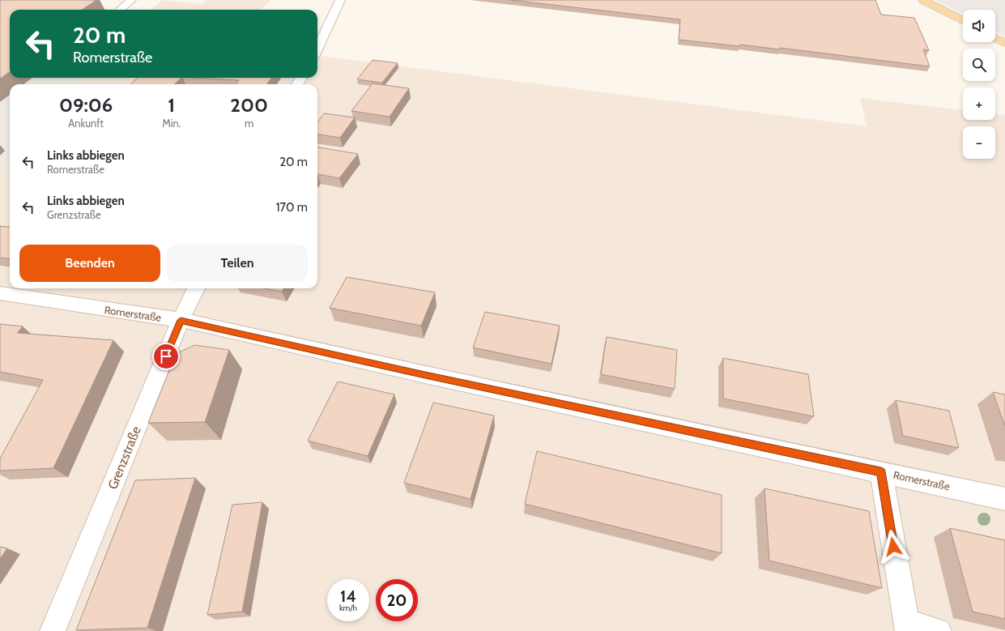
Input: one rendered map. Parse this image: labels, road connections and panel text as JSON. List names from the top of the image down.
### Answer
{
  "streets": {
    "street": ["Romerstraße", "Grenzstraße"]
  },
  "crossings": [
    ["Romerstraße", "Grenzstraße"]
  ],
  "page": {
    "map_buttons": ["+", "−"],
    "turn": ["20 m", "Romerstraße"],
    "eta": [
      "09:06",
      "Ankunft",
      "1",
      "Min.",
      "200",
      "m"
    ],
    "list": [
      {
        "name": "Links abbiegen",
        "note": "Romerstraße",
        "value": "20 m"
      },
      {
        "name": "Links abbiegen",
        "note": "Grenzstraße",
        "value": "170 m"
      }
    ],
    "buttons": ["Beenden", "Teilen"],
    "speed": "14 km/h",
    "limit": "20"
  }
}
